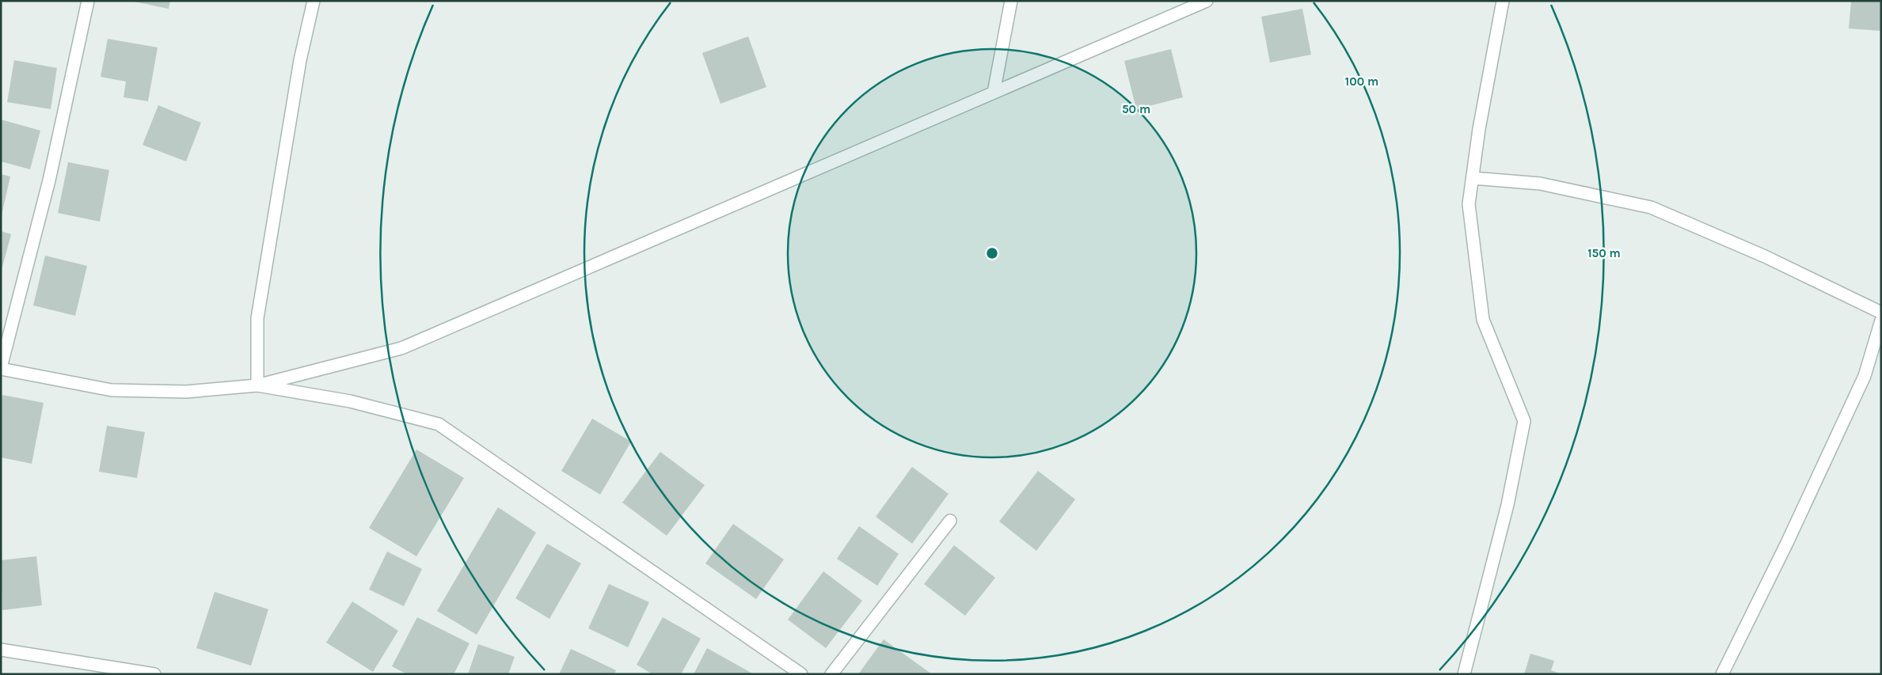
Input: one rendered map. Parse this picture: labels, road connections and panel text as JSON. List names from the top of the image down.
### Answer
{
  "rings": ["100 m", "50 m", "150 m"]
}
